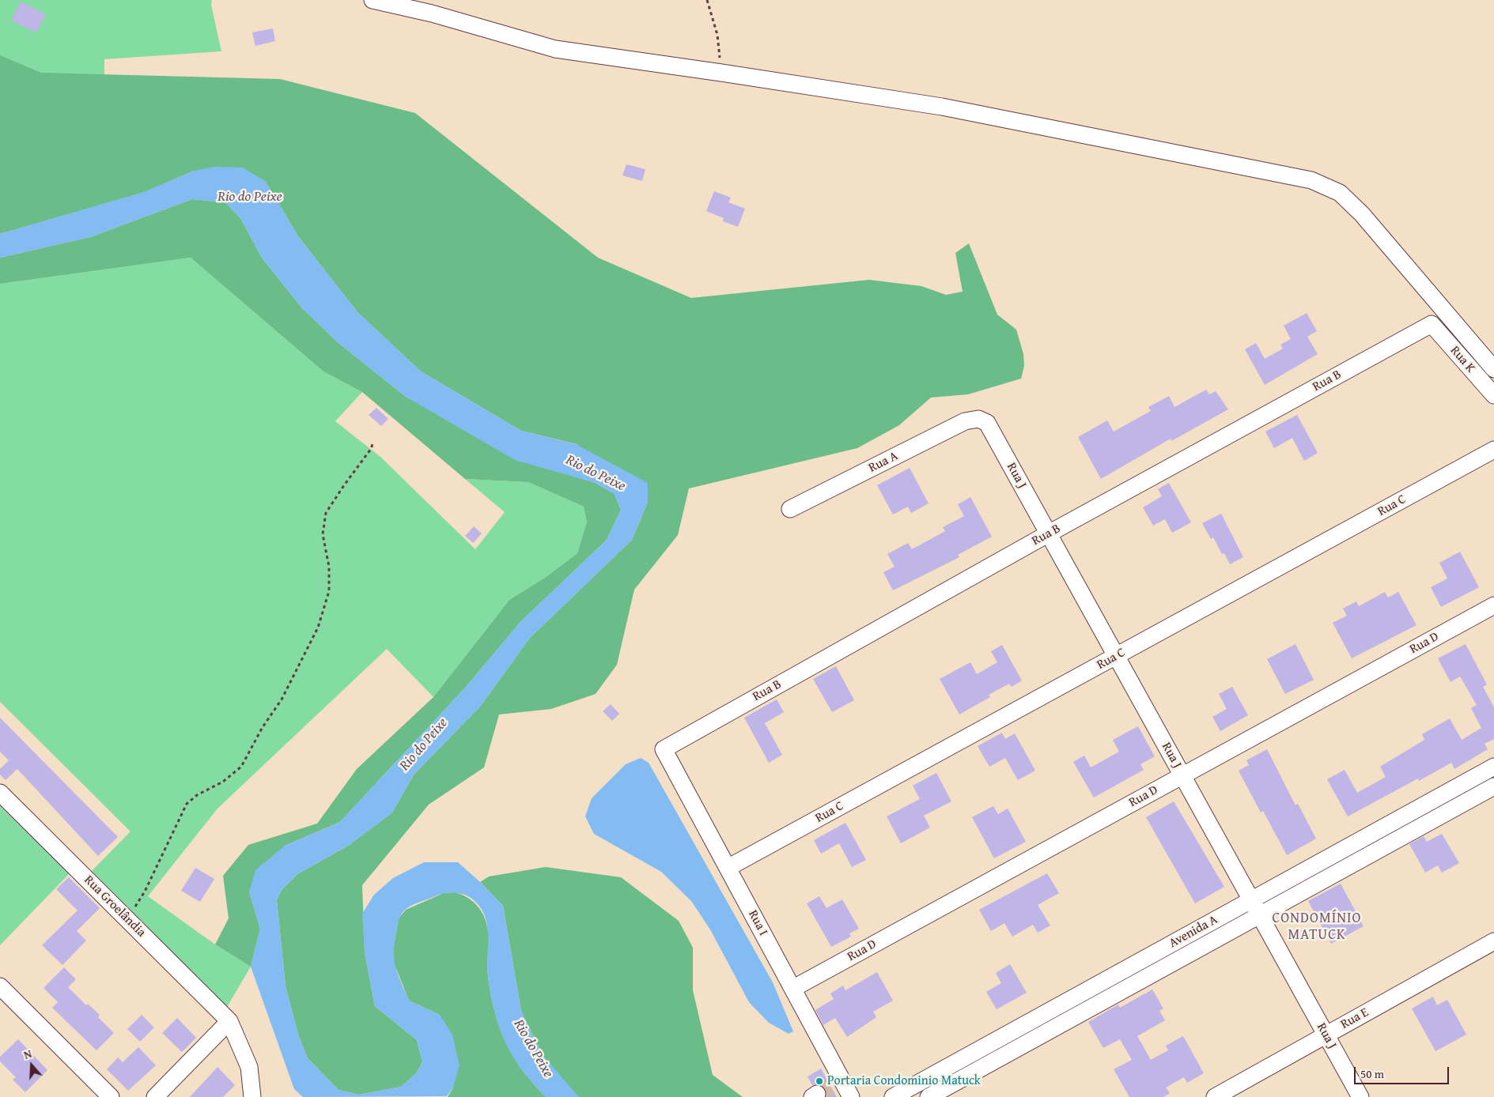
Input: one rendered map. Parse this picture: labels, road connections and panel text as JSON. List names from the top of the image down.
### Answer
{
  "streets": {
    "street": [
      "Rua K",
      "Rua B",
      "Rua A",
      "Rua J",
      "Rua C",
      "Rua D",
      "Rua Groelândia",
      "Rua I",
      "Avenida A",
      "Rua E"
    ]
  },
  "crossings": [
    ["Rua K", "Rua B"],
    ["Rua B", "Rua J"],
    ["Rua B", "Rua I"],
    ["Rua A", "Rua J"],
    ["Rua J", "Rua C"],
    ["Rua J", "Rua D"],
    ["Rua J", "Avenida A"],
    ["Rua J", "Rua E"],
    ["Rua C", "Rua I"],
    ["Rua D", "Rua I"]
  ],
  "districts": ["CONDOMÍNIO MATUCK"],
  "water": ["Rio do Peixe"],
  "places": ["Portaria Condominio Matuck"],
  "scale_bar": "50 m",
  "north": "top"
}
